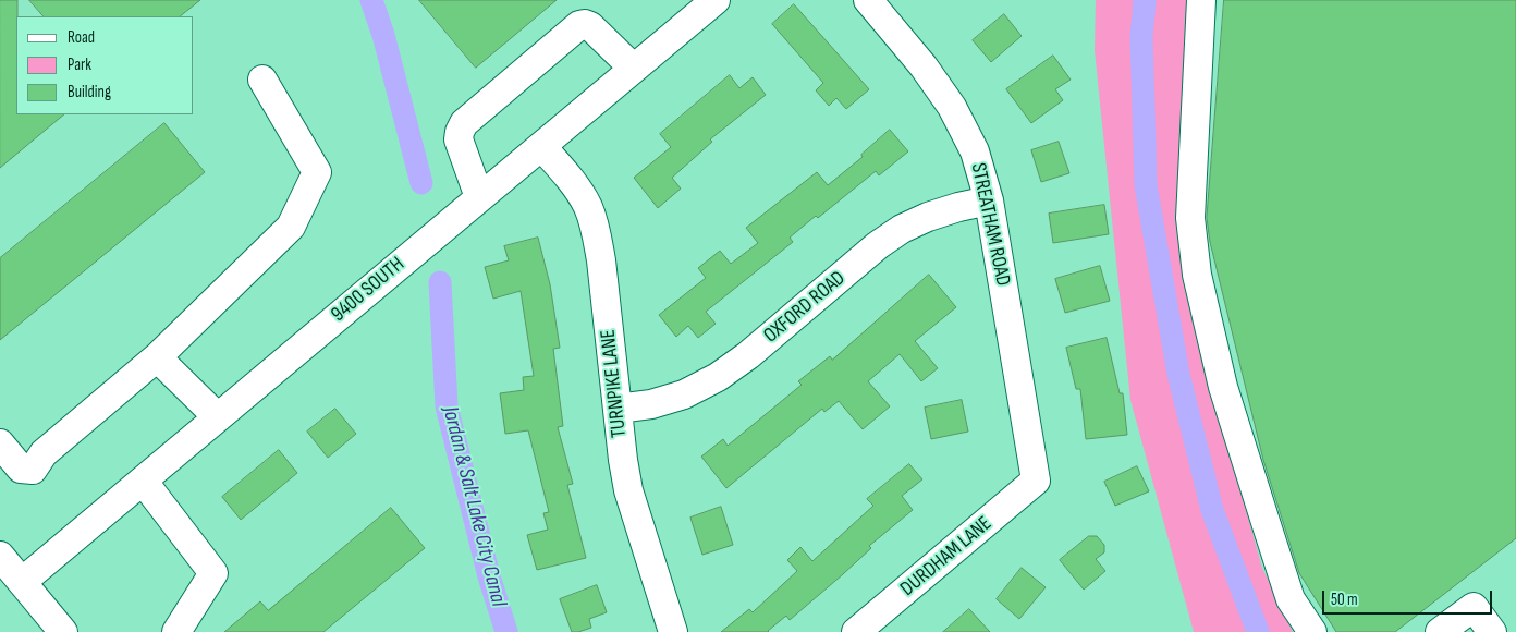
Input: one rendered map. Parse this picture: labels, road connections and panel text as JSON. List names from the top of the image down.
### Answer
{
  "streets": {
    "street": [
      "STREATHAM ROAD",
      "9400 SOUTH",
      "OXFORD ROAD",
      "TURNPIKE LANE",
      "DURDHAM LANE"
    ]
  },
  "crossings": [
    ["STREATHAM ROAD", "OXFORD ROAD"],
    ["STREATHAM ROAD", "DURDHAM LANE"],
    ["9400 SOUTH", "TURNPIKE LANE"],
    ["OXFORD ROAD", "TURNPIKE LANE"]
  ],
  "water": ["Jordan & Salt Lake City Canal"],
  "legend": ["Road", "Park", "Building"],
  "scale_bar": "50 m"
}
